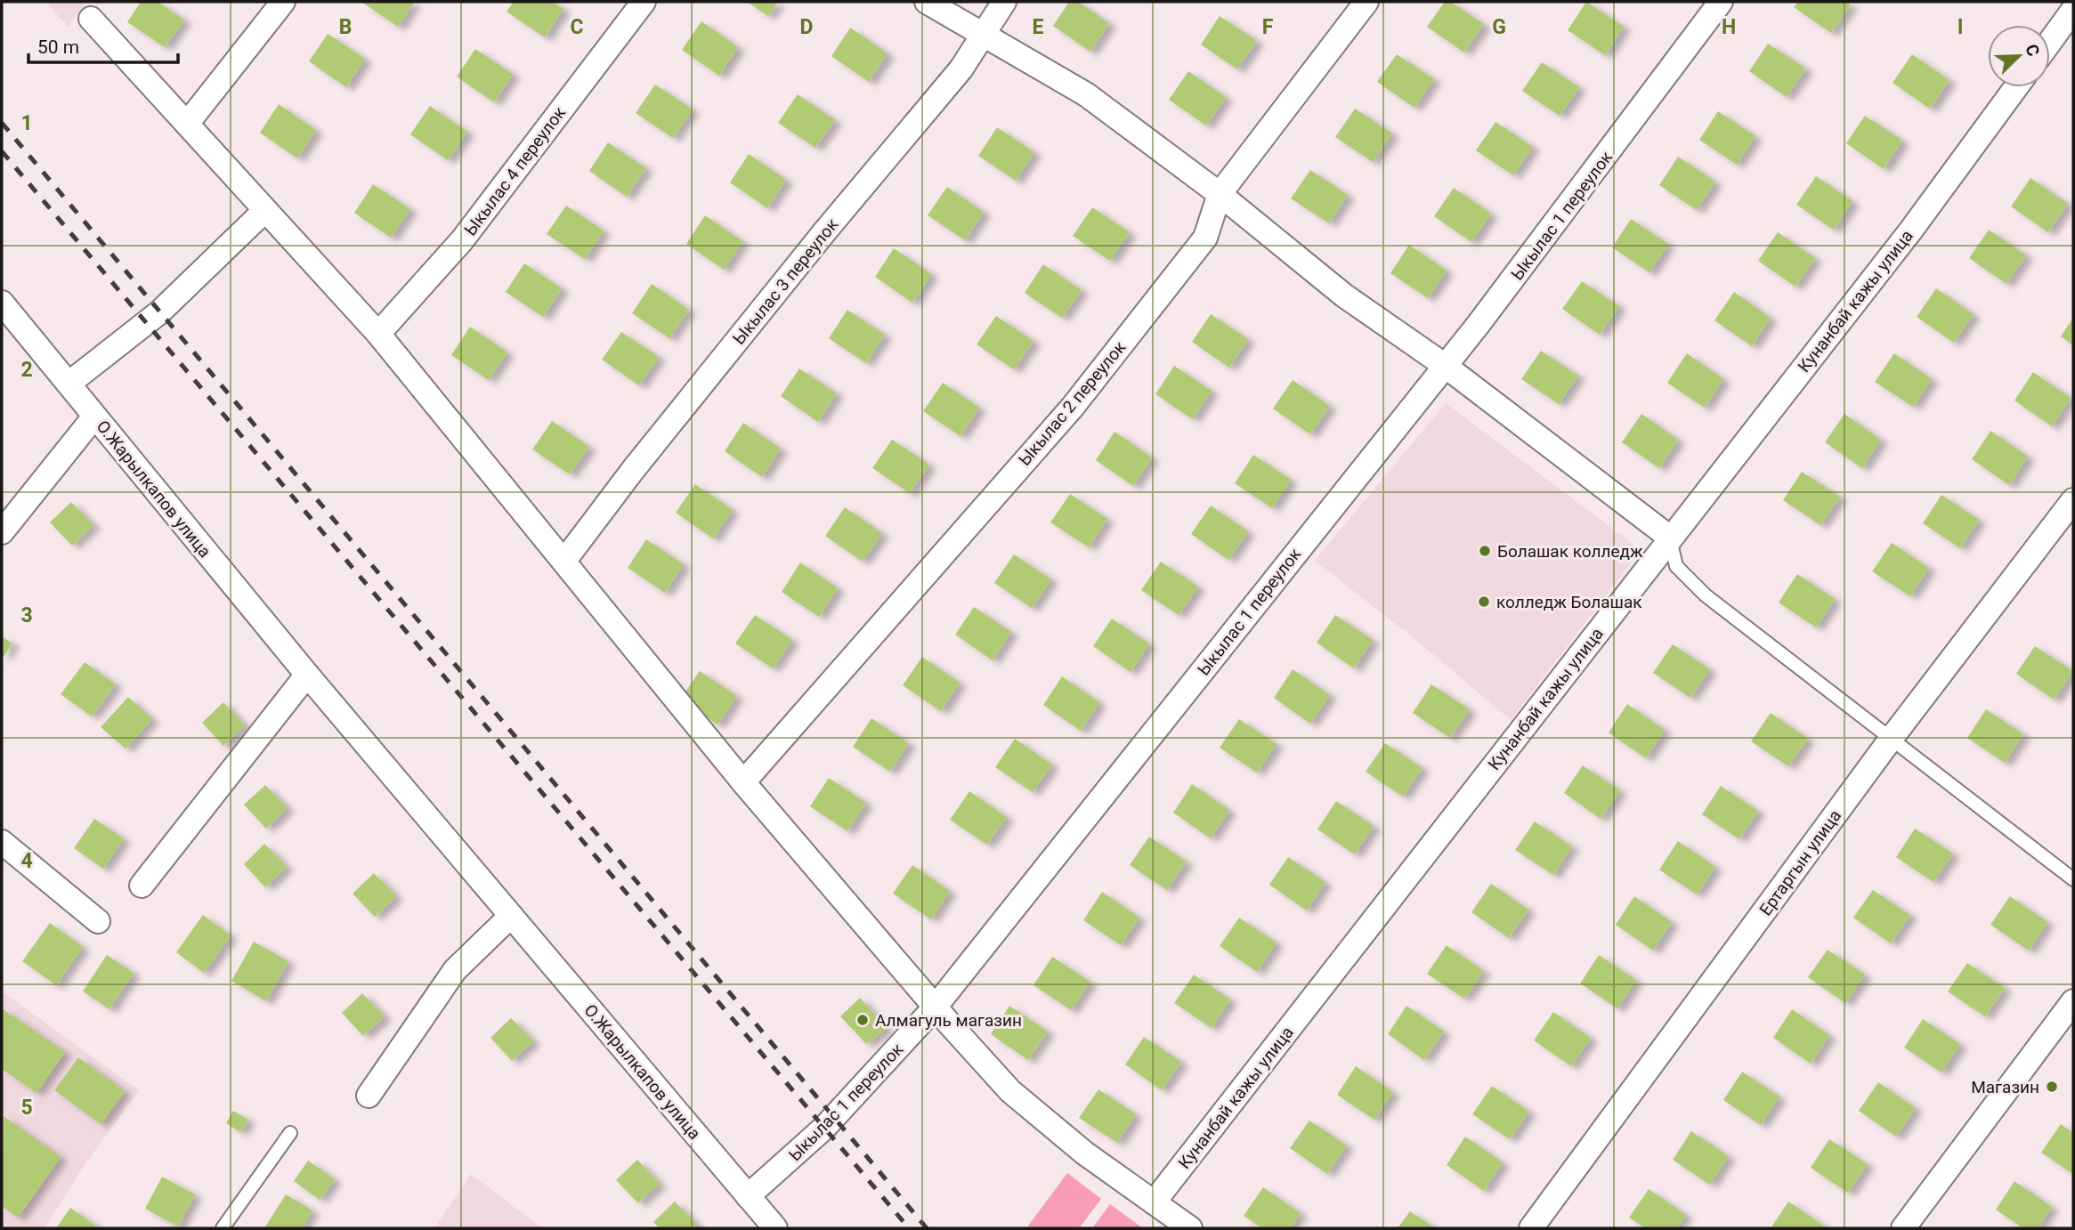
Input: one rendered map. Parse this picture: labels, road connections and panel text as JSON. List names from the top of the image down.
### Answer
{
  "streets": {
    "street": [
      "Ыкылас 4 переулок",
      "Ыкылас 1 переулок",
      "Ыкылас 3 переулок",
      "Кунанбай кажы улица",
      "Ыкылас 2 переулок",
      "О.Жарылкапов улица",
      "Ертаргын улица"
    ]
  },
  "crossings": [
    ["Ыкылас 1 переулок", "О.Жарылкапов улица"]
  ],
  "places": [
    "Болашак колледж",
    "колледж Болашак",
    "Алмагуль магазин",
    "Магазин"
  ],
  "scale_bar": "50 m",
  "north": "top right",
  "grid": {
    "columns": [
      "B",
      "C",
      "D",
      "E",
      "F",
      "G",
      "H",
      "I"
    ],
    "rows": [
      "1",
      "2",
      "3",
      "4",
      "5"
    ]
  }
}
